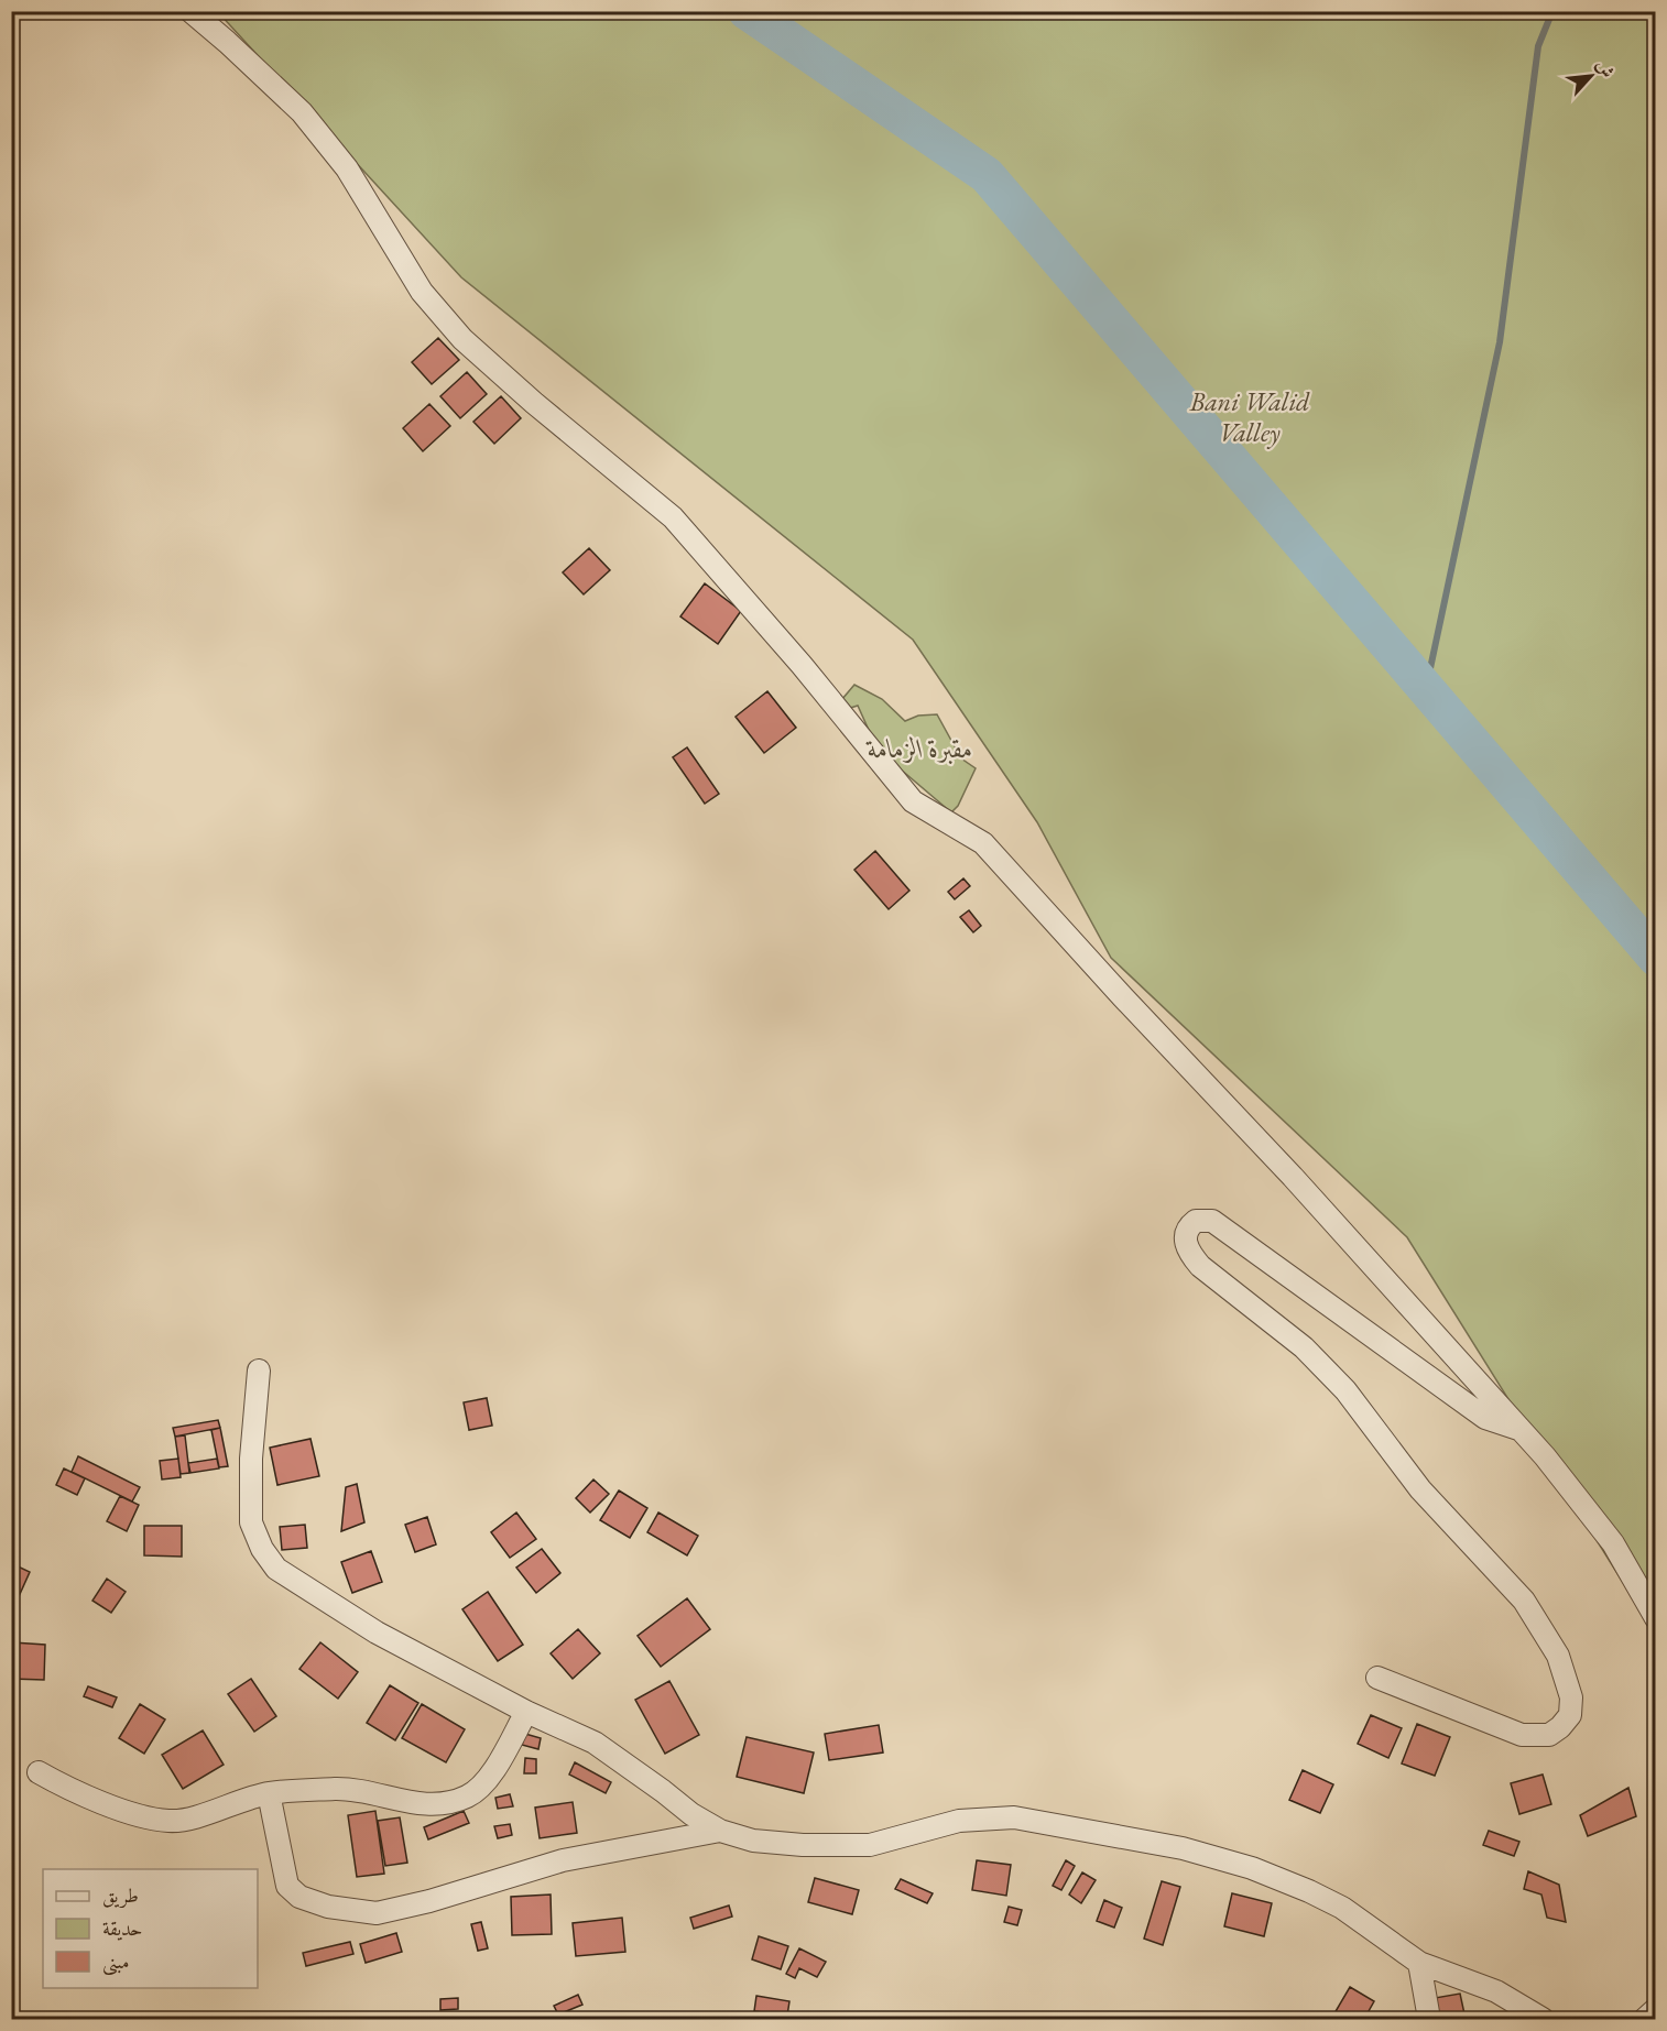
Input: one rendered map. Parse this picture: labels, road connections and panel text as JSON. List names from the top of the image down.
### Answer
{
  "parks": ["Bani Walid Valley", "مقبرة الزمامة"],
  "legend": ["طريق", "حديقة", "مبنى"],
  "north": "top right"
}
